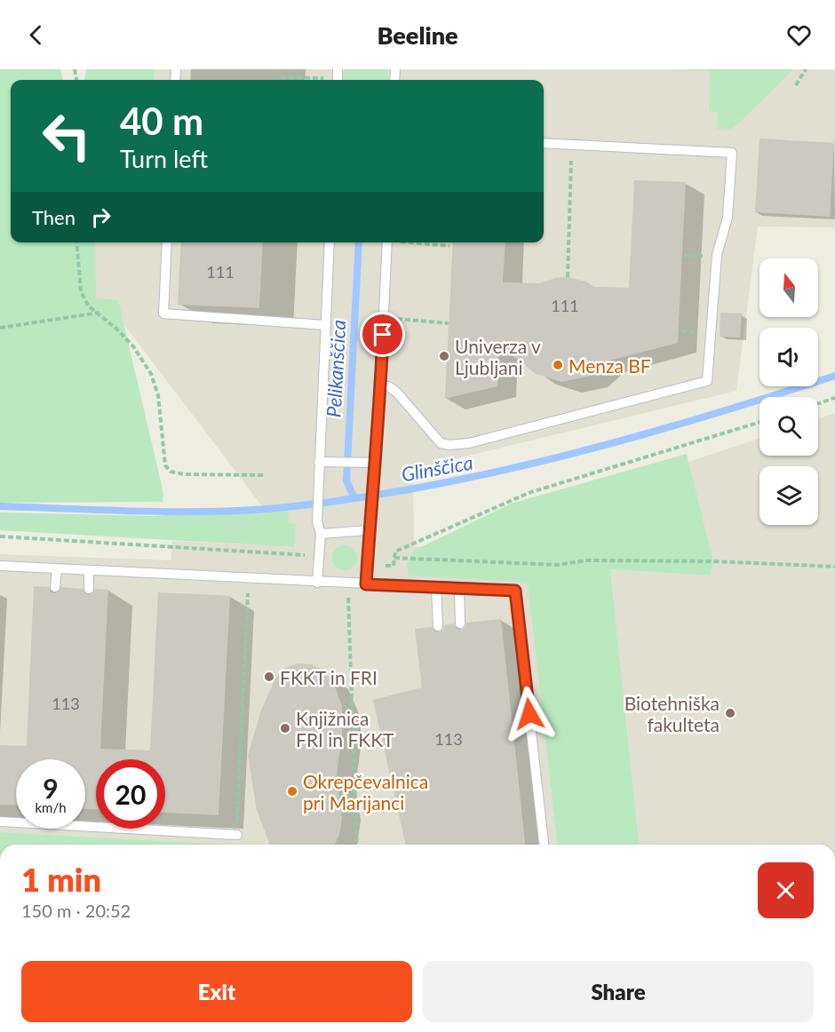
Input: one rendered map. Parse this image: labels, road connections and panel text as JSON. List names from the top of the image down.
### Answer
{
  "water": ["Pelikanščica", "Glinščica"],
  "places": [
    "Univerza v Ljubljani",
    "Menza BF",
    "FKKT in FRI",
    "Biotehniška fakulteta",
    "Knjižnica FRI in FKKT",
    "Okrepčevalnica pri Marijanci"
  ],
  "house_numbers": [
    "111",
    "111",
    "113",
    "113"
  ],
  "north": "top",
  "page": {
    "header": "Beeline",
    "turn": ["40 m", "Turn left"],
    "then": "Then",
    "speed": "9 km/h",
    "limit": "20",
    "heading": ["1 min", "150 m · 20:52"],
    "buttons": ["Exit", "Share"]
  }
}
